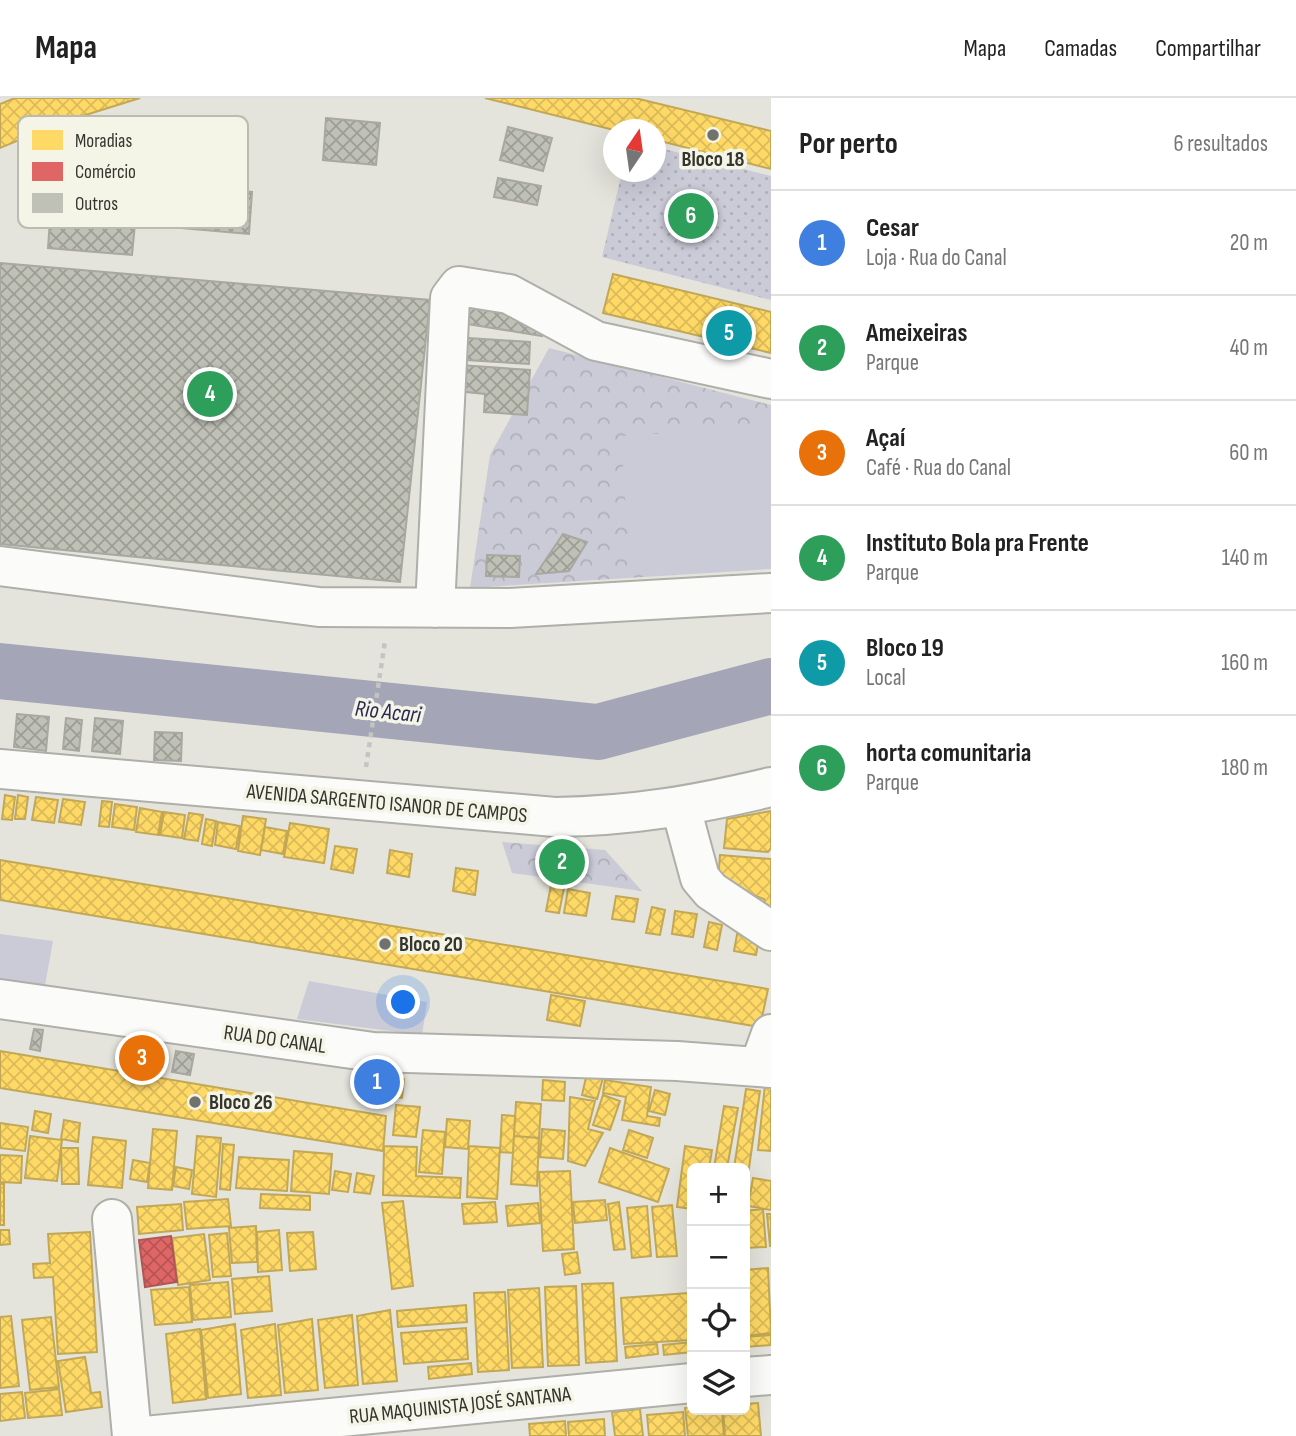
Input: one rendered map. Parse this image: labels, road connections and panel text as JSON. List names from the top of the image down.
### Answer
{
  "streets": {
    "street": ["AVENIDA SARGENTO ISANOR DE CAMPOS", "RUA DO CANAL", "RUA MAQUINISTA JOSÉ SANTANA"]
  },
  "water": ["Rio Acari"],
  "places": ["Bloco 18", "Bloco 20", "Bloco 26"],
  "legend": ["Moradias", "Comércio", "Outros"],
  "north": "top",
  "page": {
    "header": "Mapa",
    "nav": ["Mapa", "Camadas", "Compartilhar"],
    "heading": ["Por perto", "6 resultados"],
    "pins": [
      "6",
      "5",
      "4",
      "2",
      "3",
      "1"
    ],
    "list": [
      {
        "mark": "1",
        "name": "Cesar",
        "note": "Loja · Rua do Canal",
        "value": "20 m"
      },
      {
        "mark": "2",
        "name": "Ameixeiras",
        "note": "Parque",
        "value": "40 m"
      },
      {
        "mark": "3",
        "name": "Açaí",
        "note": "Café · Rua do Canal",
        "value": "60 m"
      },
      {
        "mark": "4",
        "name": "Instituto Bola pra Frente",
        "note": "Parque",
        "value": "140 m"
      },
      {
        "mark": "5",
        "name": "Bloco 19",
        "note": "Local",
        "value": "160 m"
      },
      {
        "mark": "6",
        "name": "horta comunitaria",
        "note": "Parque",
        "value": "180 m"
      }
    ],
    "map_buttons": ["+", "−"]
  }
}
